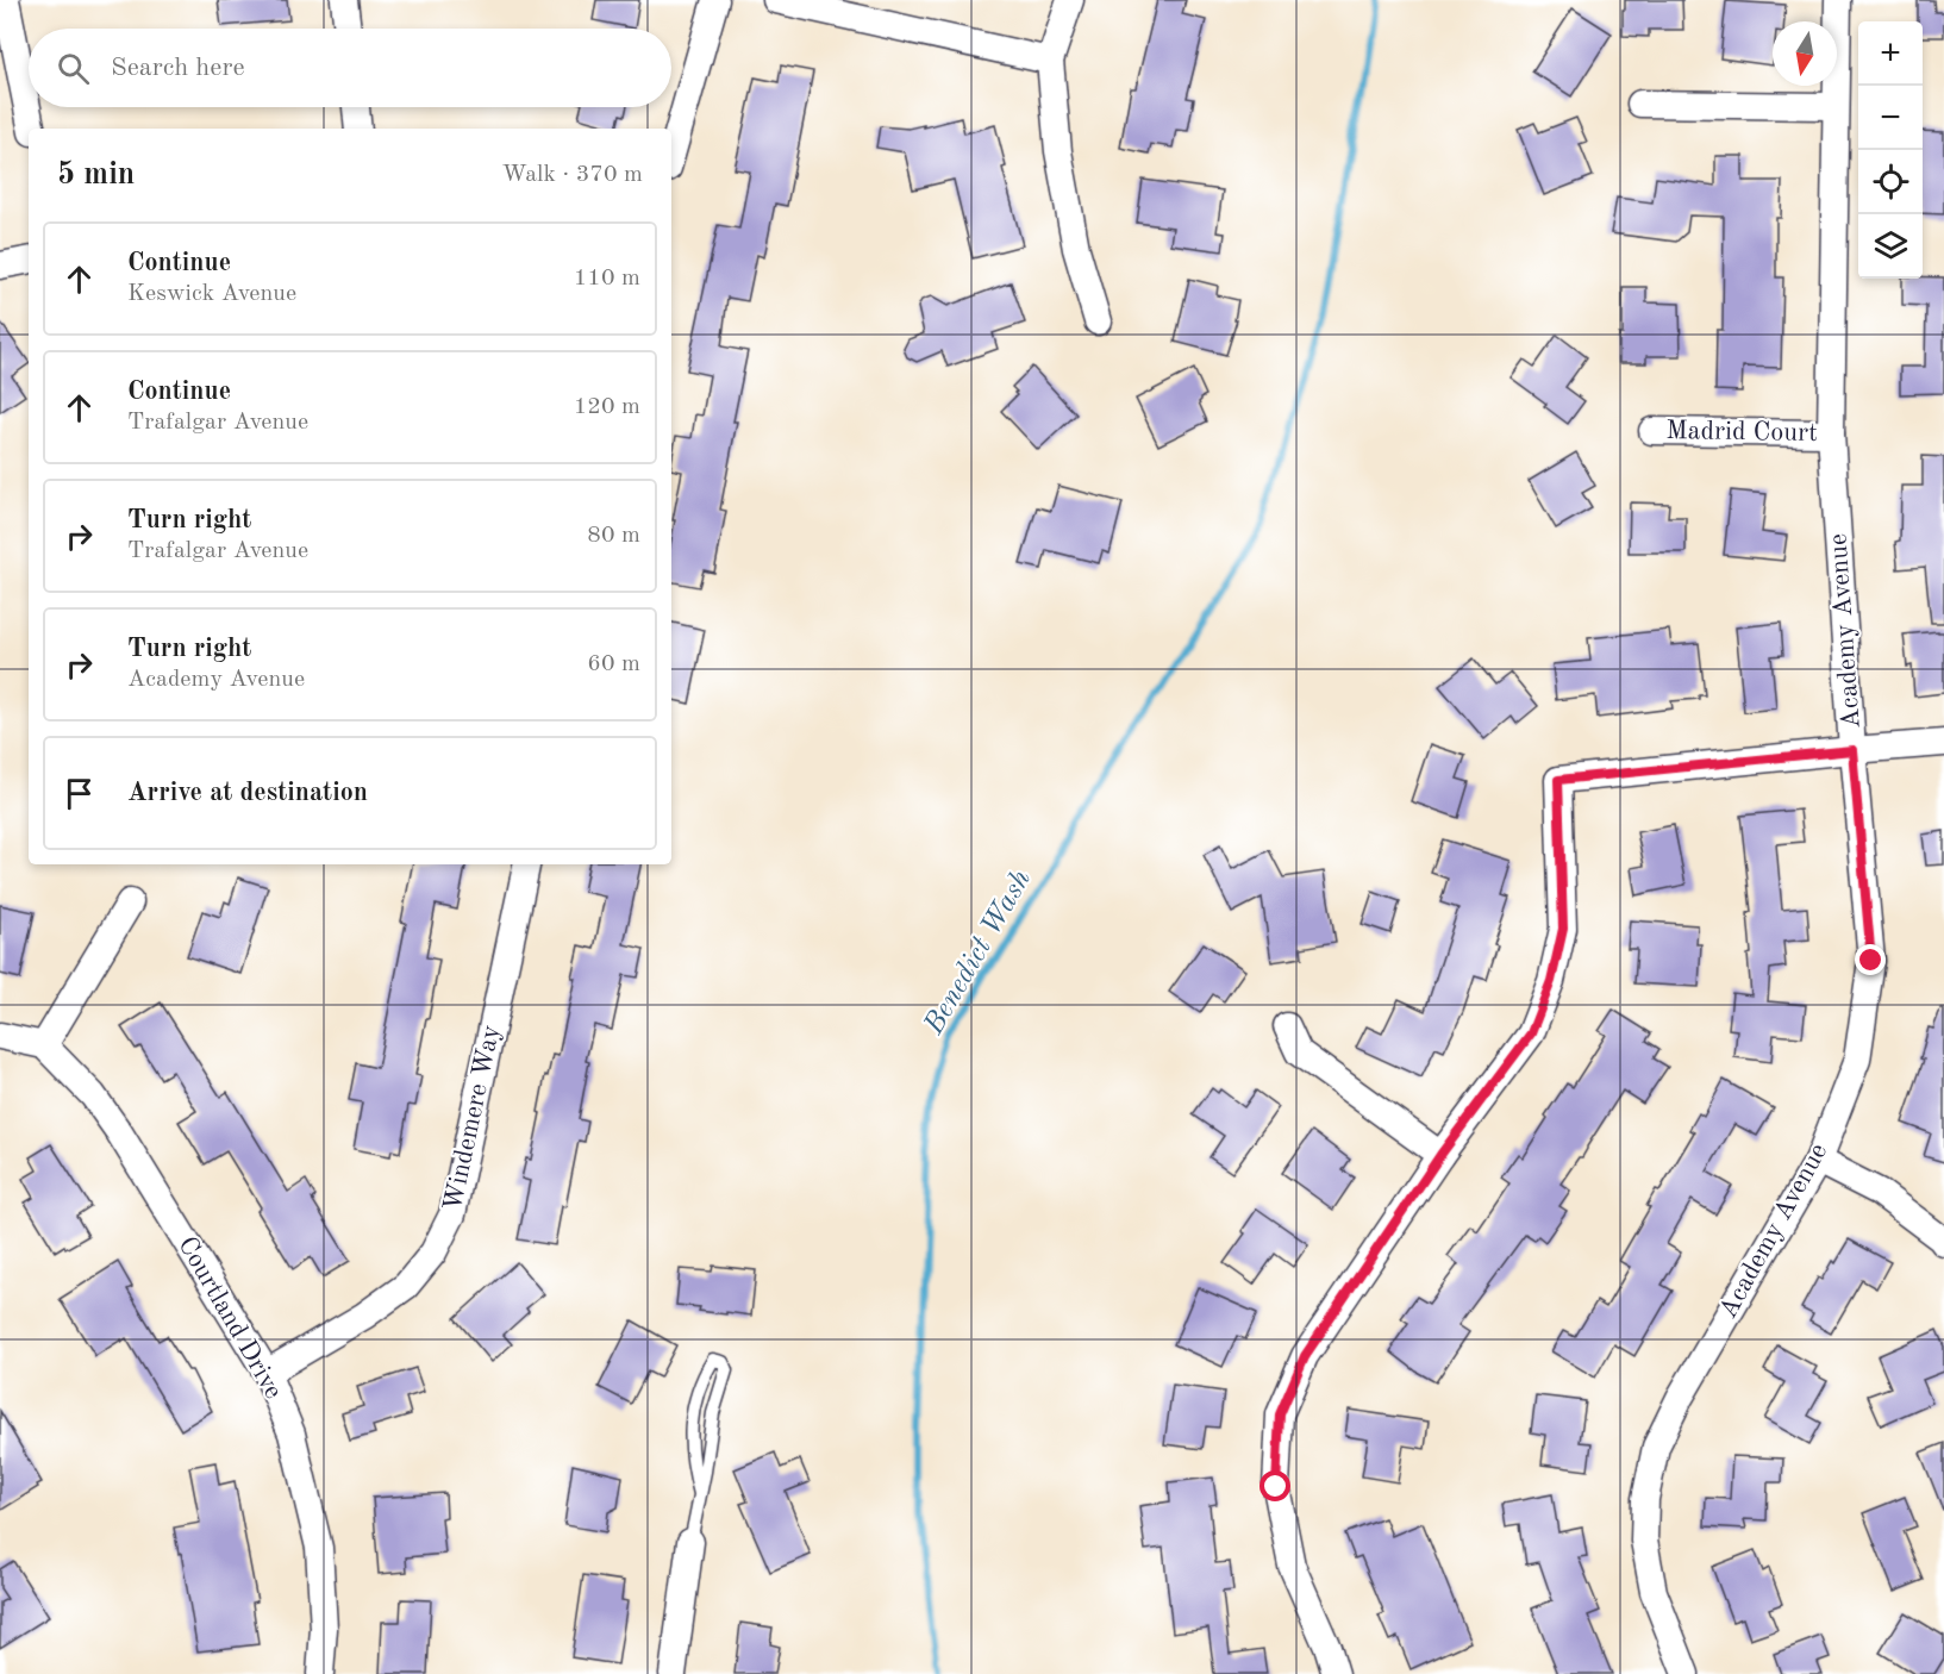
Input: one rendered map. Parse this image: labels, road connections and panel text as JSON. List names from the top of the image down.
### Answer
{
  "streets": {
    "street": [
      "Madrid Court",
      "Academy Avenue",
      "Windemere Way",
      "Courtland Drive"
    ]
  },
  "crossings": [
    ["Madrid Court", "Academy Avenue"],
    ["Windemere Way", "Courtland Drive"]
  ],
  "water": ["Benedict Wash"],
  "north": "bottom",
  "page": {
    "map_buttons": ["+", "−"],
    "search": "Search here",
    "heading": ["5 min", "Walk · 370 m"],
    "list": [
      ["Continue", "Keswick Avenue", "110 m"],
      ["Continue", "Trafalgar Avenue", "120 m"],
      ["Turn right", "Trafalgar Avenue", "80 m"],
      ["Turn right", "Academy Avenue", "60 m"],
      "Arrive at destination"
    ]
  }
}
